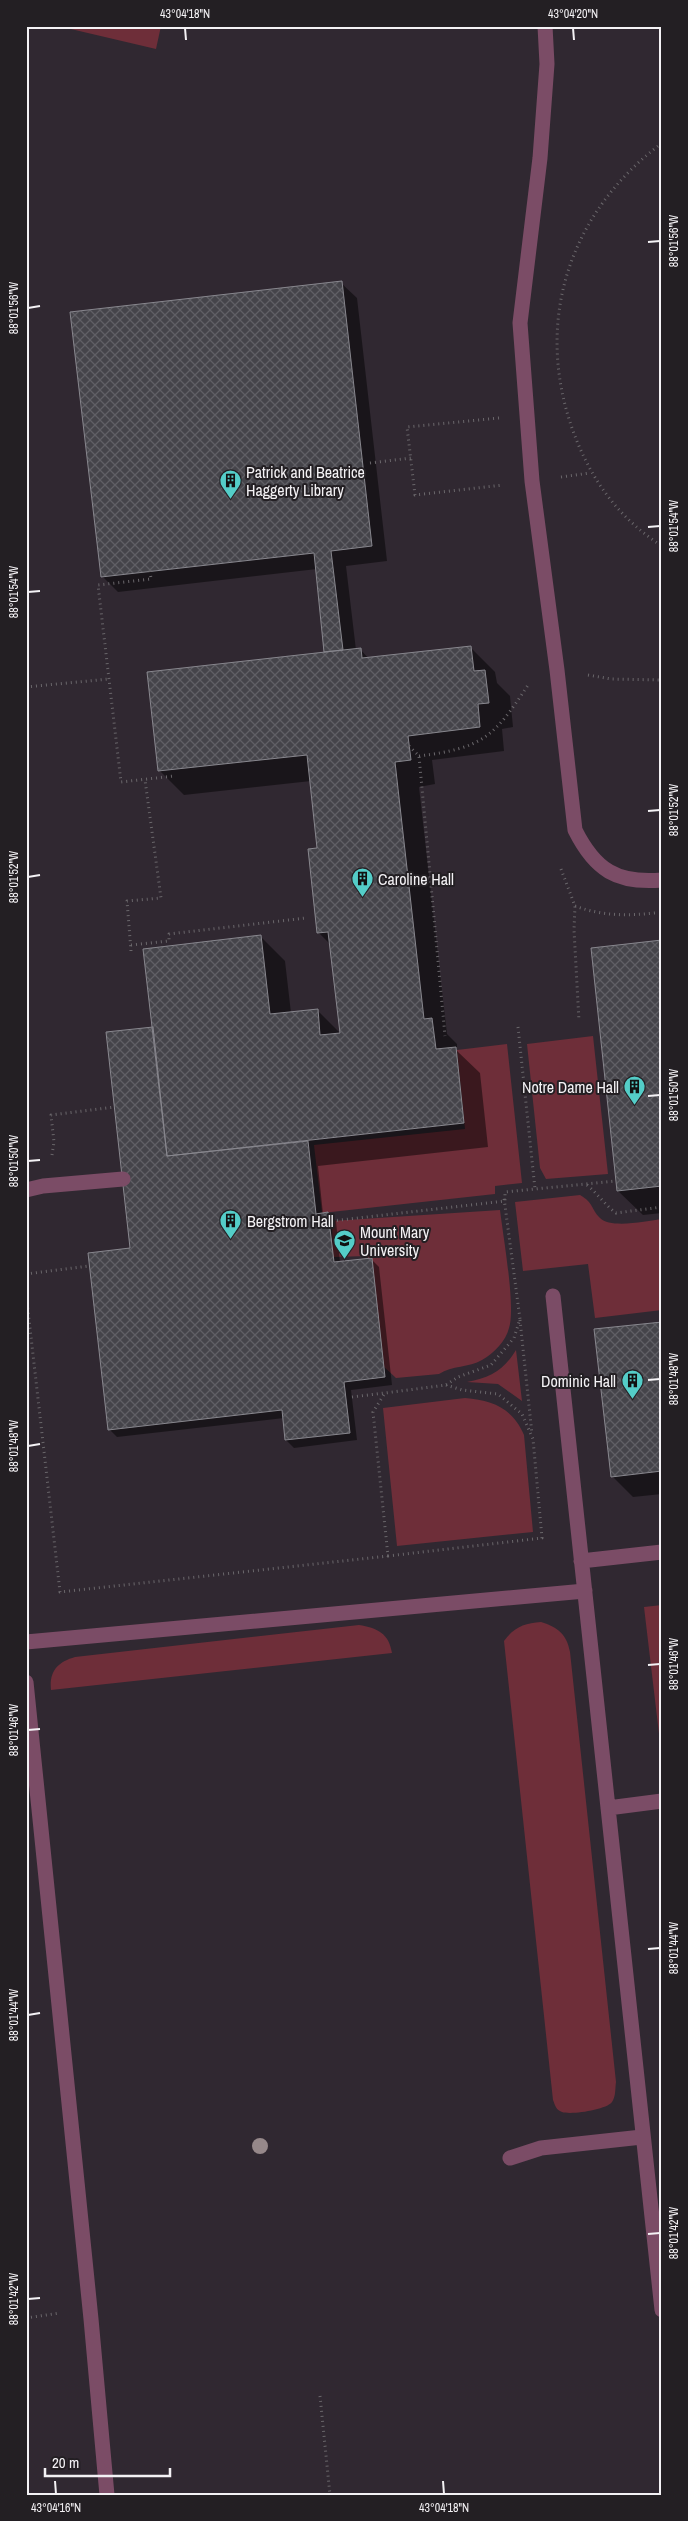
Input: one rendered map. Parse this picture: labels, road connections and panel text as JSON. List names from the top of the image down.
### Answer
{
  "places": {
    "building": [
      "Patrick and Beatrice Haggerty Library",
      "Caroline Hall",
      "Notre Dame Hall",
      "Bergstrom Hall",
      "Dominic Hall"
    ],
    "school or university": ["Mount Mary University"]
  },
  "scale_bar": "20 m",
  "coordinates": [
    "43°04'18\"N",
    "43°04'20\"N",
    "88°01'56\"W",
    "88°01'54\"W",
    "88°01'52\"W",
    "88°01'50\"W",
    "88°01'48\"W",
    "88°01'46\"W",
    "88°01'44\"W",
    "88°01'42\"W",
    "43°04'16\"N"
  ]
}
